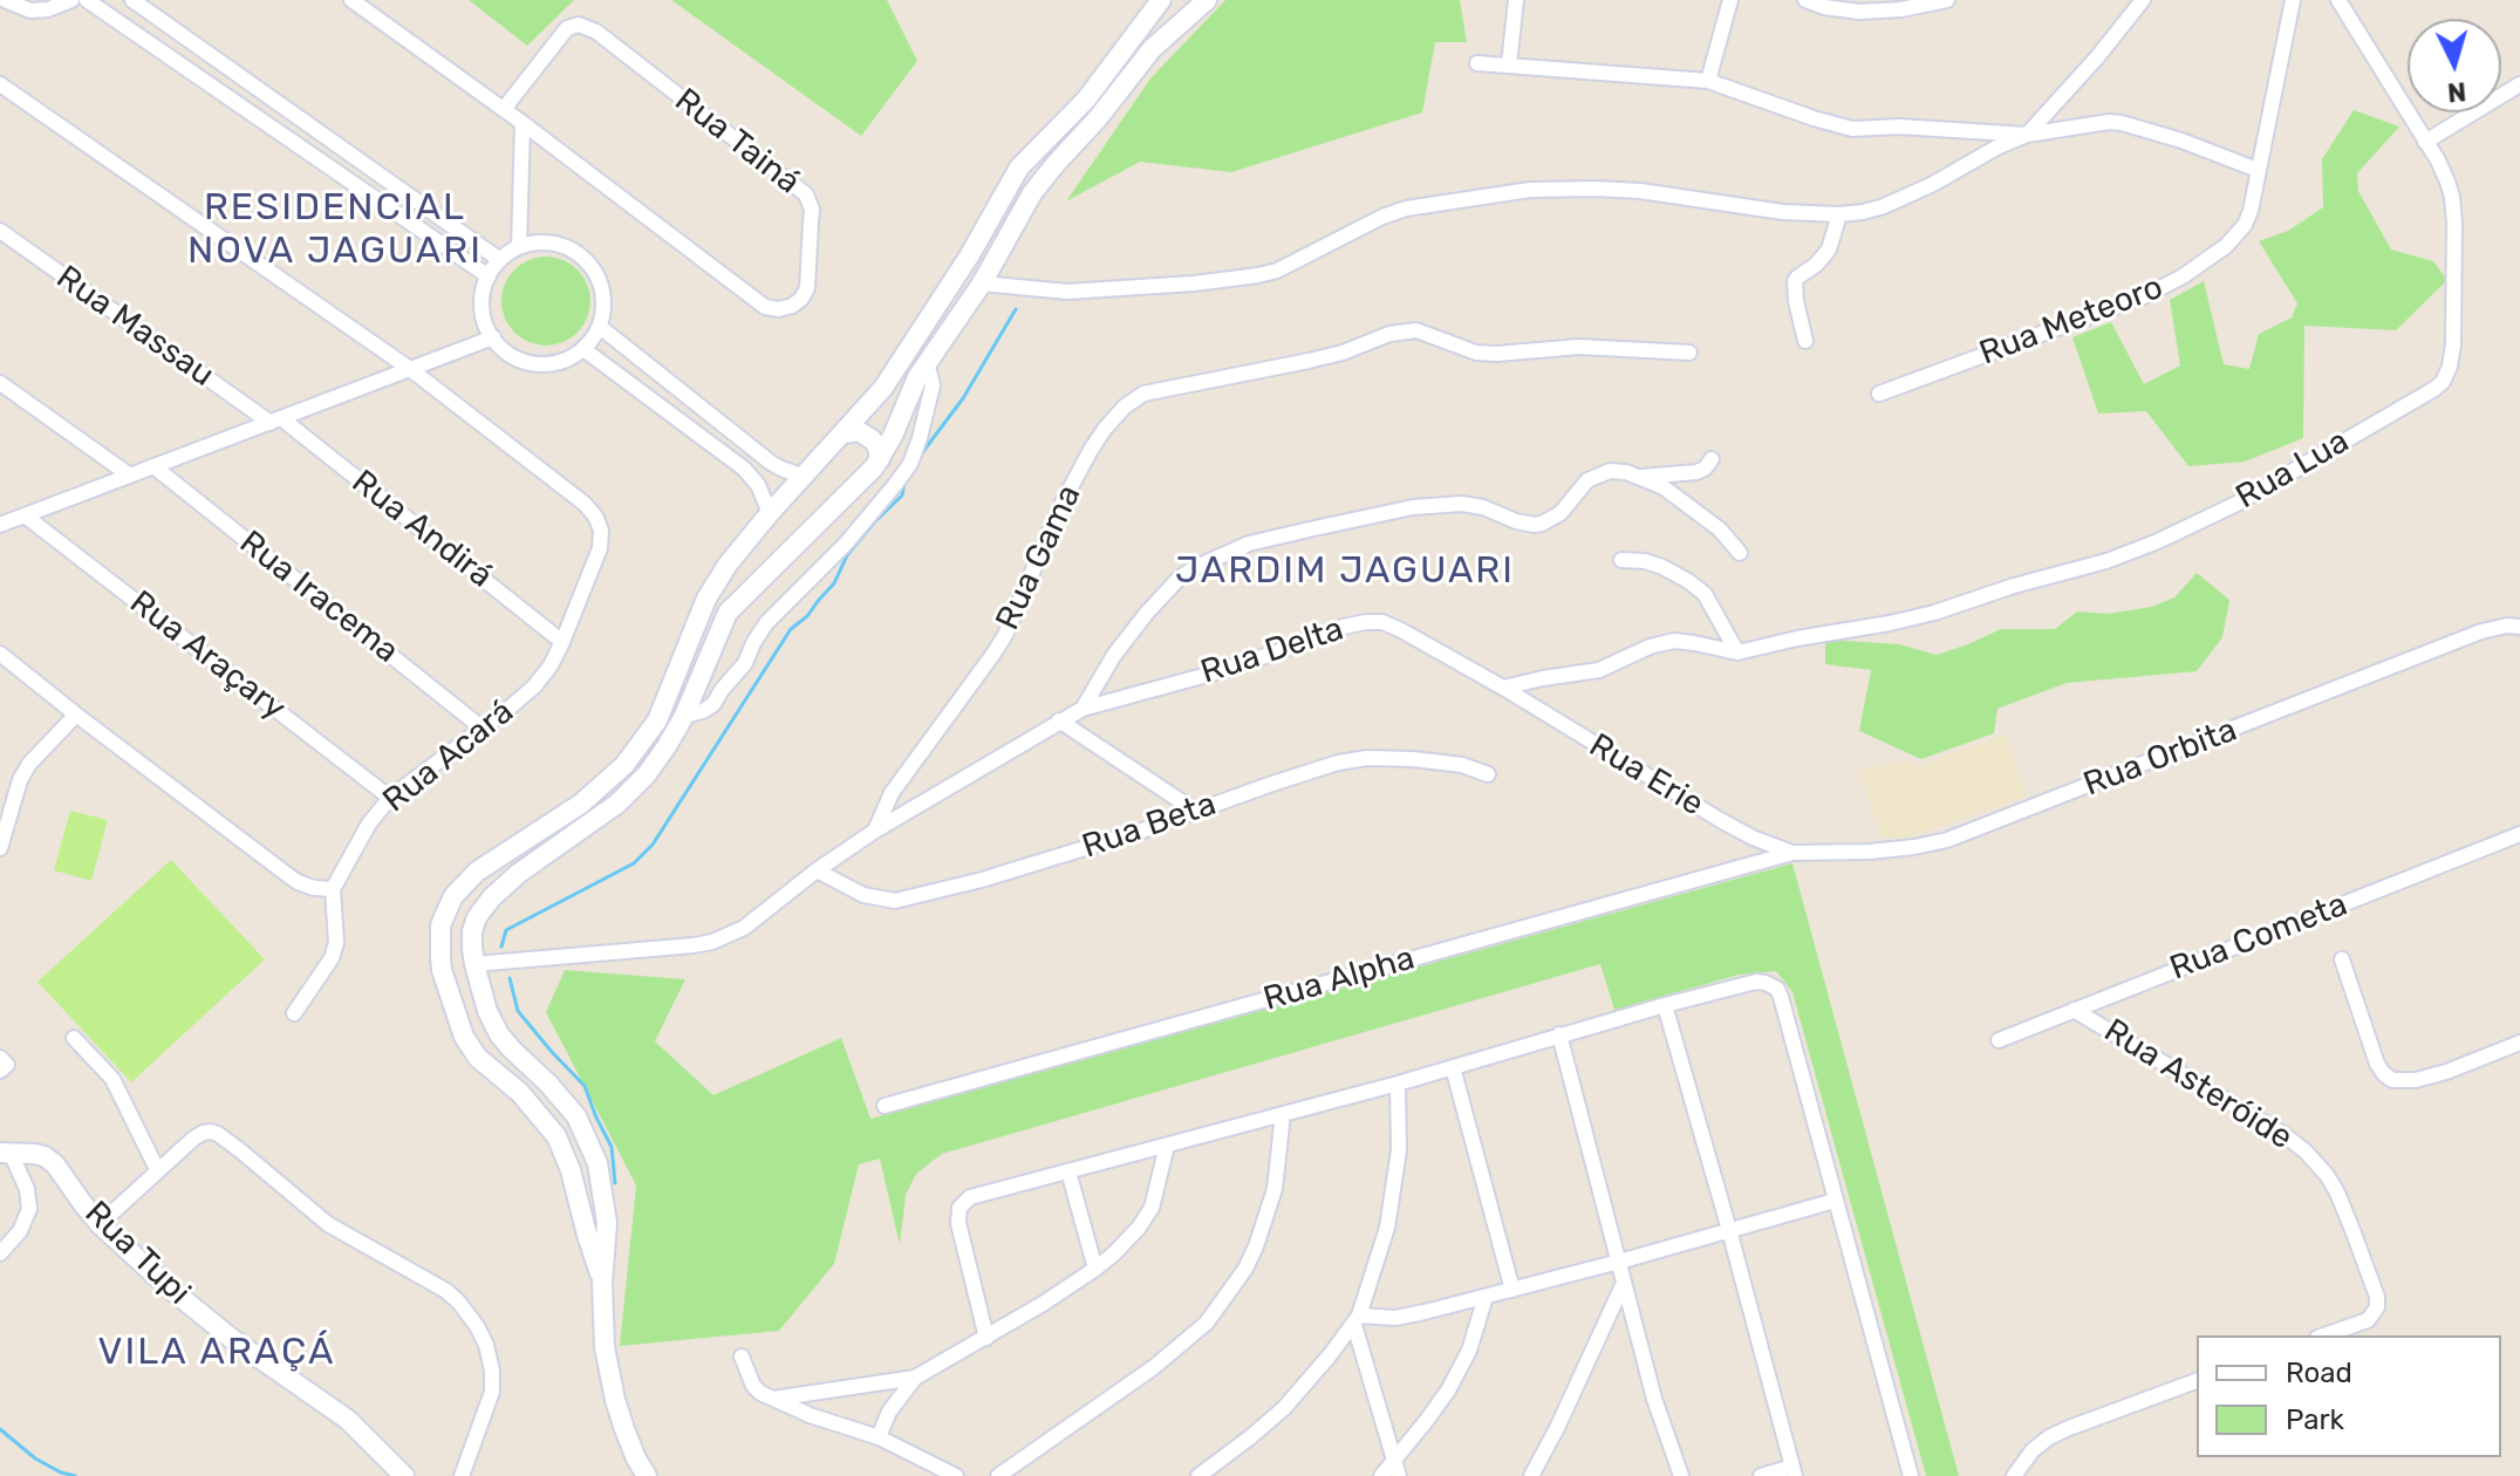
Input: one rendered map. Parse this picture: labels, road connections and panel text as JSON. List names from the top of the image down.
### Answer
{
  "streets": {
    "main road": ["Rua Tupi"],
    "street": [
      "Rua Tainá",
      "Rua Meteoro",
      "Rua Massau",
      "Rua Lua",
      "Rua Andirá",
      "Rua Gama",
      "Rua Iracema",
      "Rua Delta",
      "Rua Araçary",
      "Rua Acará",
      "Rua Orbita",
      "Rua Erie",
      "Rua Beta",
      "Rua Cometa",
      "Rua Alpha",
      "Rua Asteróide"
    ]
  },
  "crossings": [
    ["Rua Massau", "Rua Andirá"],
    ["Rua Andirá", "Rua Acará"],
    ["Rua Gama", "Rua Delta"],
    ["Rua Iracema", "Rua Acará"],
    ["Rua Delta", "Rua Erie"],
    ["Rua Araçary", "Rua Acará"],
    ["Rua Orbita", "Rua Erie"],
    ["Rua Orbita", "Rua Alpha"],
    ["Rua Erie", "Rua Alpha"],
    ["Rua Cometa", "Rua Asteróide"]
  ],
  "districts": ["RESIDENCIAL NOVA JAGUARI", "JARDIM JAGUARI", "VILA ARAÇÁ"],
  "legend": ["Road", "Park"],
  "north": "bottom"
}
